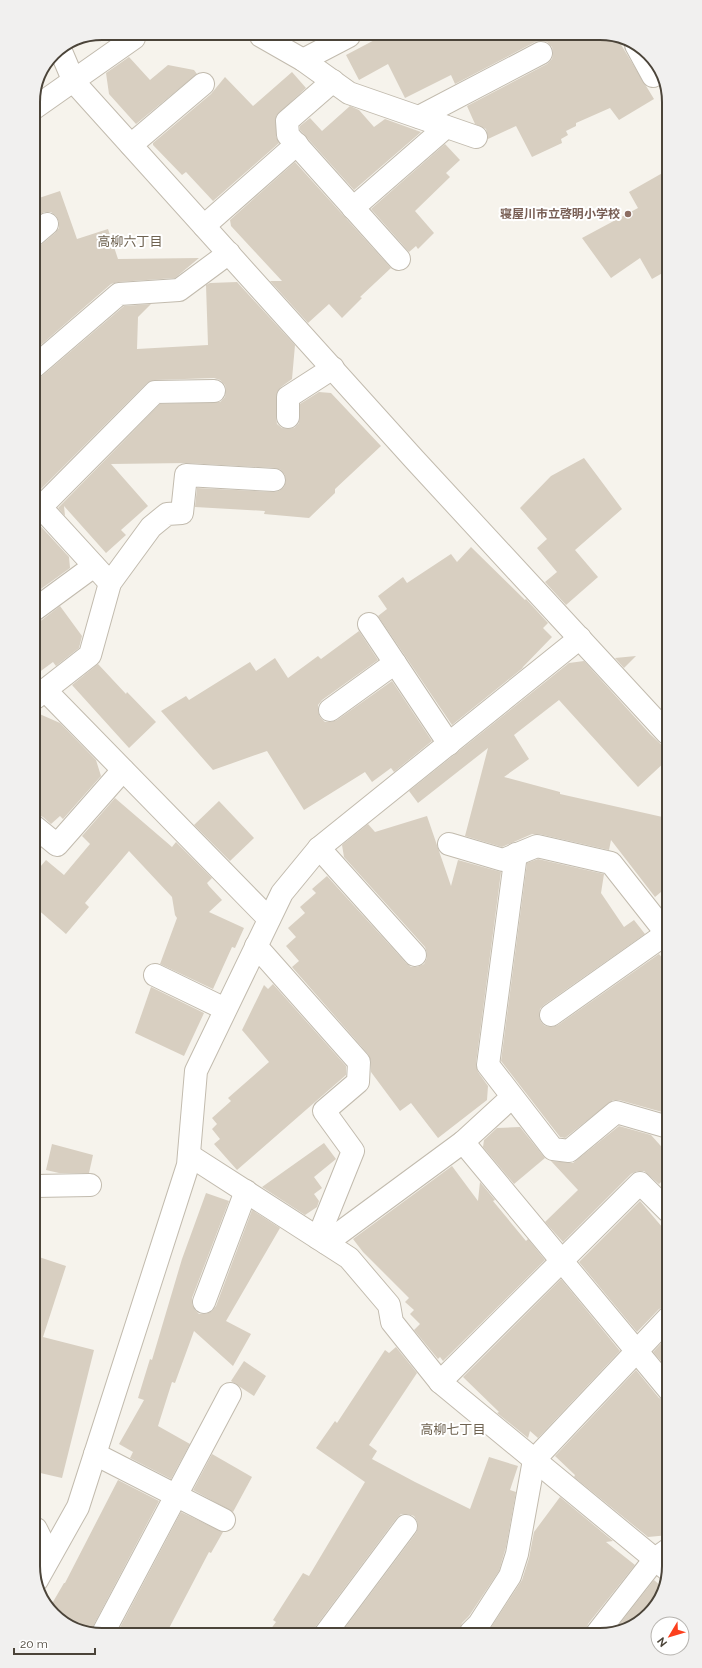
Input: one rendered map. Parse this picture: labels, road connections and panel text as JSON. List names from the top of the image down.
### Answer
{
  "districts": ["高柳六丁目", "高柳七丁目"],
  "places": ["寝屋川市立啓明小学校"],
  "scale_bar": "20 m",
  "north": "bottom left"
}
